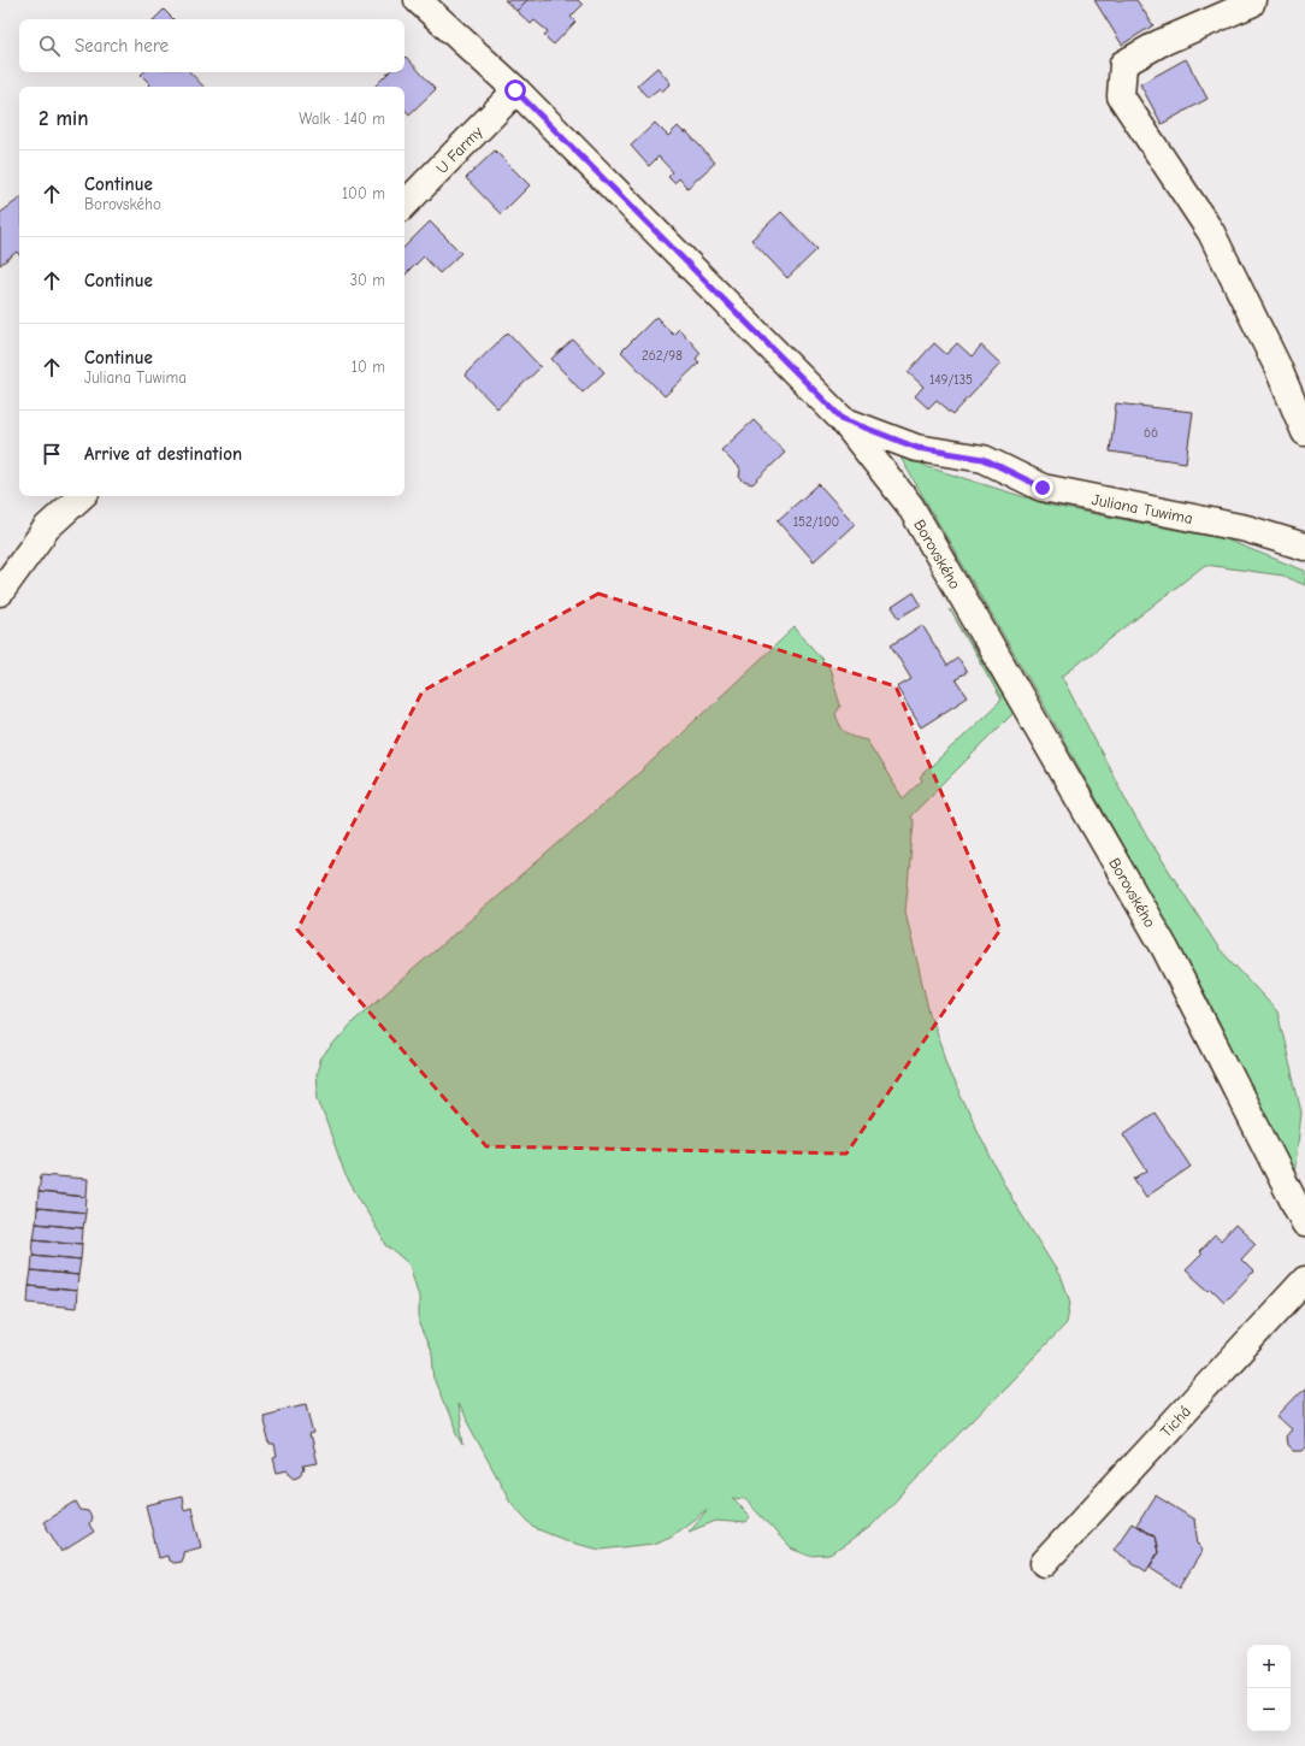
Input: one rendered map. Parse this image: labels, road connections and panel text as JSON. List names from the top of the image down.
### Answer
{
  "streets": {
    "street": [
      "U Farmy",
      "Juliana Tuwima",
      "Borovského",
      "Tichá"
    ]
  },
  "crossings": [
    ["U Farmy", "Borovského"],
    ["Juliana Tuwima", "Borovského"]
  ],
  "house_numbers": [
    "262/98",
    "149/135",
    "66",
    "152/100"
  ],
  "page": {
    "search": "Search here",
    "heading": ["2 min", "Walk · 140 m"],
    "list": [
      ["Continue", "Borovského", "100 m"],
      ["Continue", "30 m"],
      ["Continue", "Juliana Tuwima", "10 m"],
      "Arrive at destination"
    ],
    "map_buttons": ["+", "−"]
  }
}
